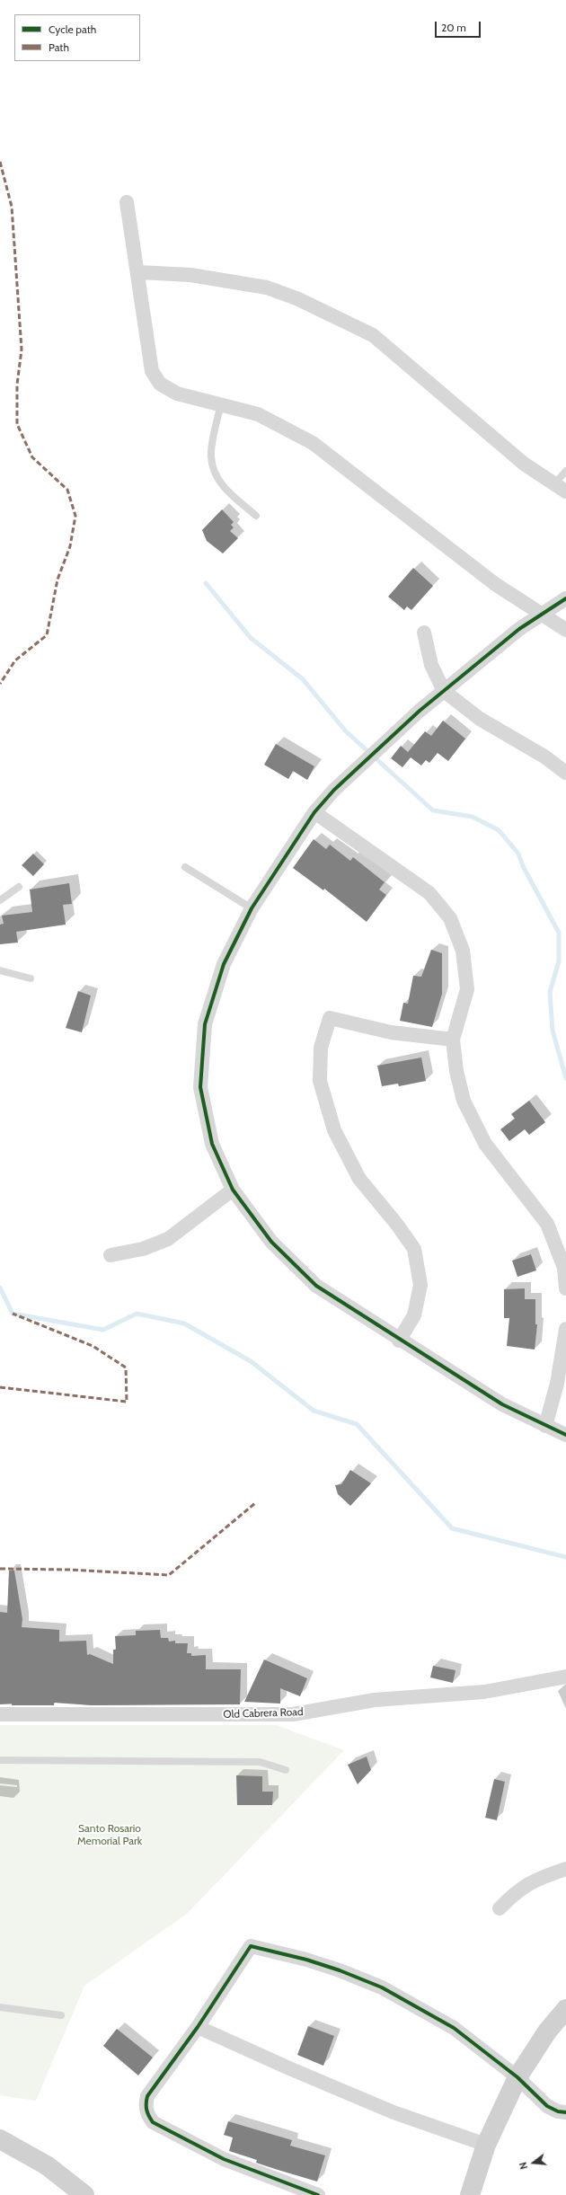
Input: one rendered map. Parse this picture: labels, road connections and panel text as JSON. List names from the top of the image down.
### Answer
{
  "streets": {
    "street": ["Old Cabrera Road"]
  },
  "parks": ["Santo Rosario Memorial Park"],
  "legend": ["Cycle path", "Path"],
  "scale_bar": "20 m",
  "north": "left"
}
